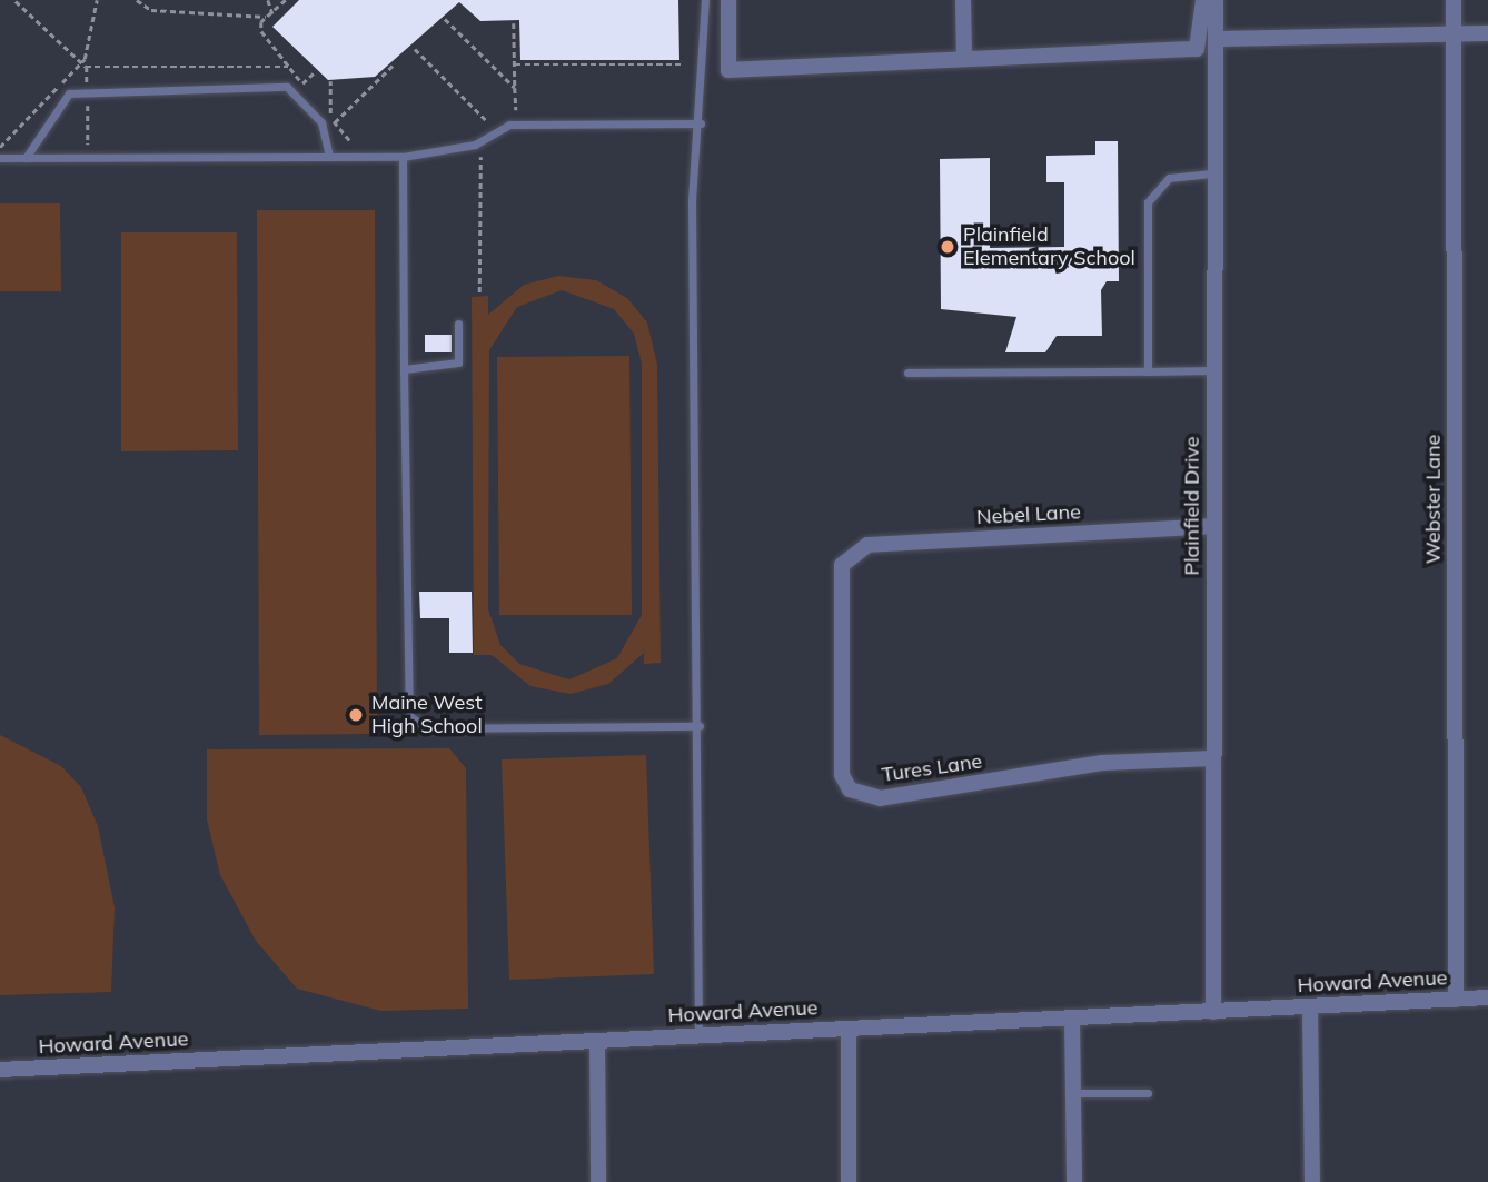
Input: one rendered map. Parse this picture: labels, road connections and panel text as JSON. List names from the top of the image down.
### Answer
{
  "streets": {
    "street": [
      "Webster Lane",
      "Plainfield Drive",
      "Nebel Lane",
      "Tures Lane",
      "Howard Avenue"
    ]
  },
  "crossings": [
    ["Webster Lane", "Howard Avenue"],
    ["Plainfield Drive", "Nebel Lane"],
    ["Plainfield Drive", "Tures Lane"],
    ["Plainfield Drive", "Howard Avenue"],
    ["Nebel Lane", "Tures Lane"]
  ],
  "places": ["Plainfield Elementary School", "Maine West High School"]
}
